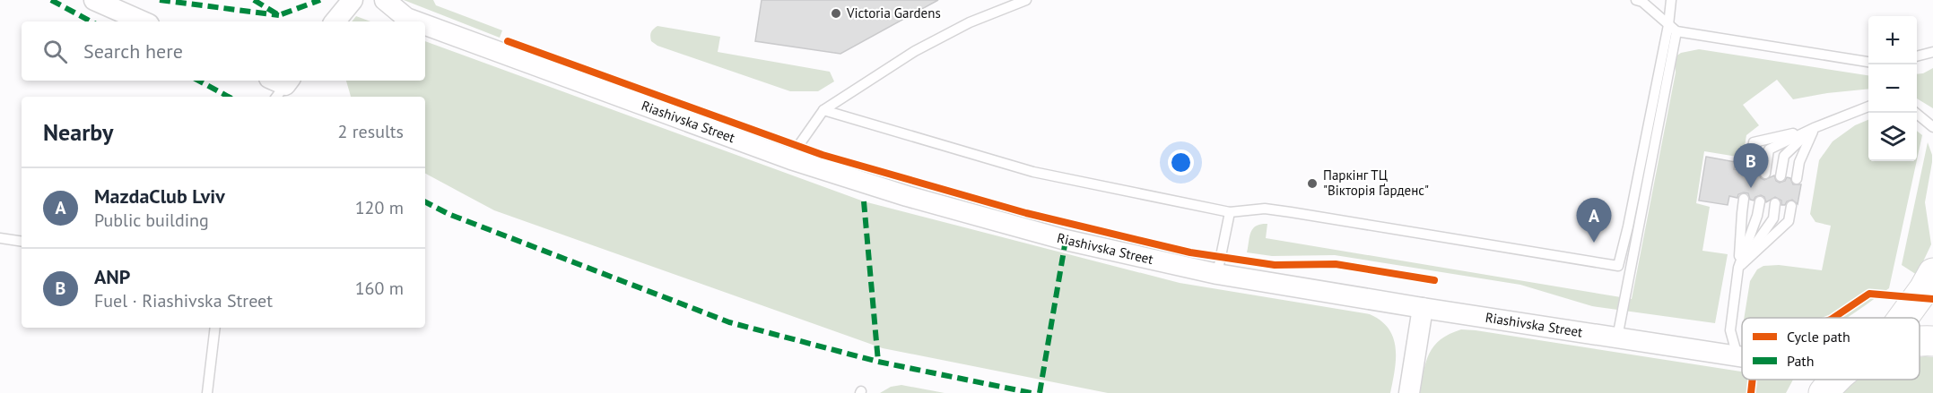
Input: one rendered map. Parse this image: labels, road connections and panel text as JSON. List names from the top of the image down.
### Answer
{
  "streets": {
    "street": ["Riashivska Street"]
  },
  "places": ["Victoria Gardens", "Паркінг ТЦ \"Вікторія Ґарденс\""],
  "legend": ["Cycle path", "Path"],
  "page": {
    "map_buttons": ["+", "−"],
    "search": "Search here",
    "heading": ["Nearby", "2 results"],
    "pins": ["B", "A"],
    "list": [
      {
        "mark": "A",
        "name": "MazdaClub Lviv",
        "note": "Public building",
        "value": "120 m"
      },
      {
        "mark": "B",
        "name": "ANP",
        "note": "Fuel · Riashivska Street",
        "value": "160 m"
      }
    ]
  }
}
